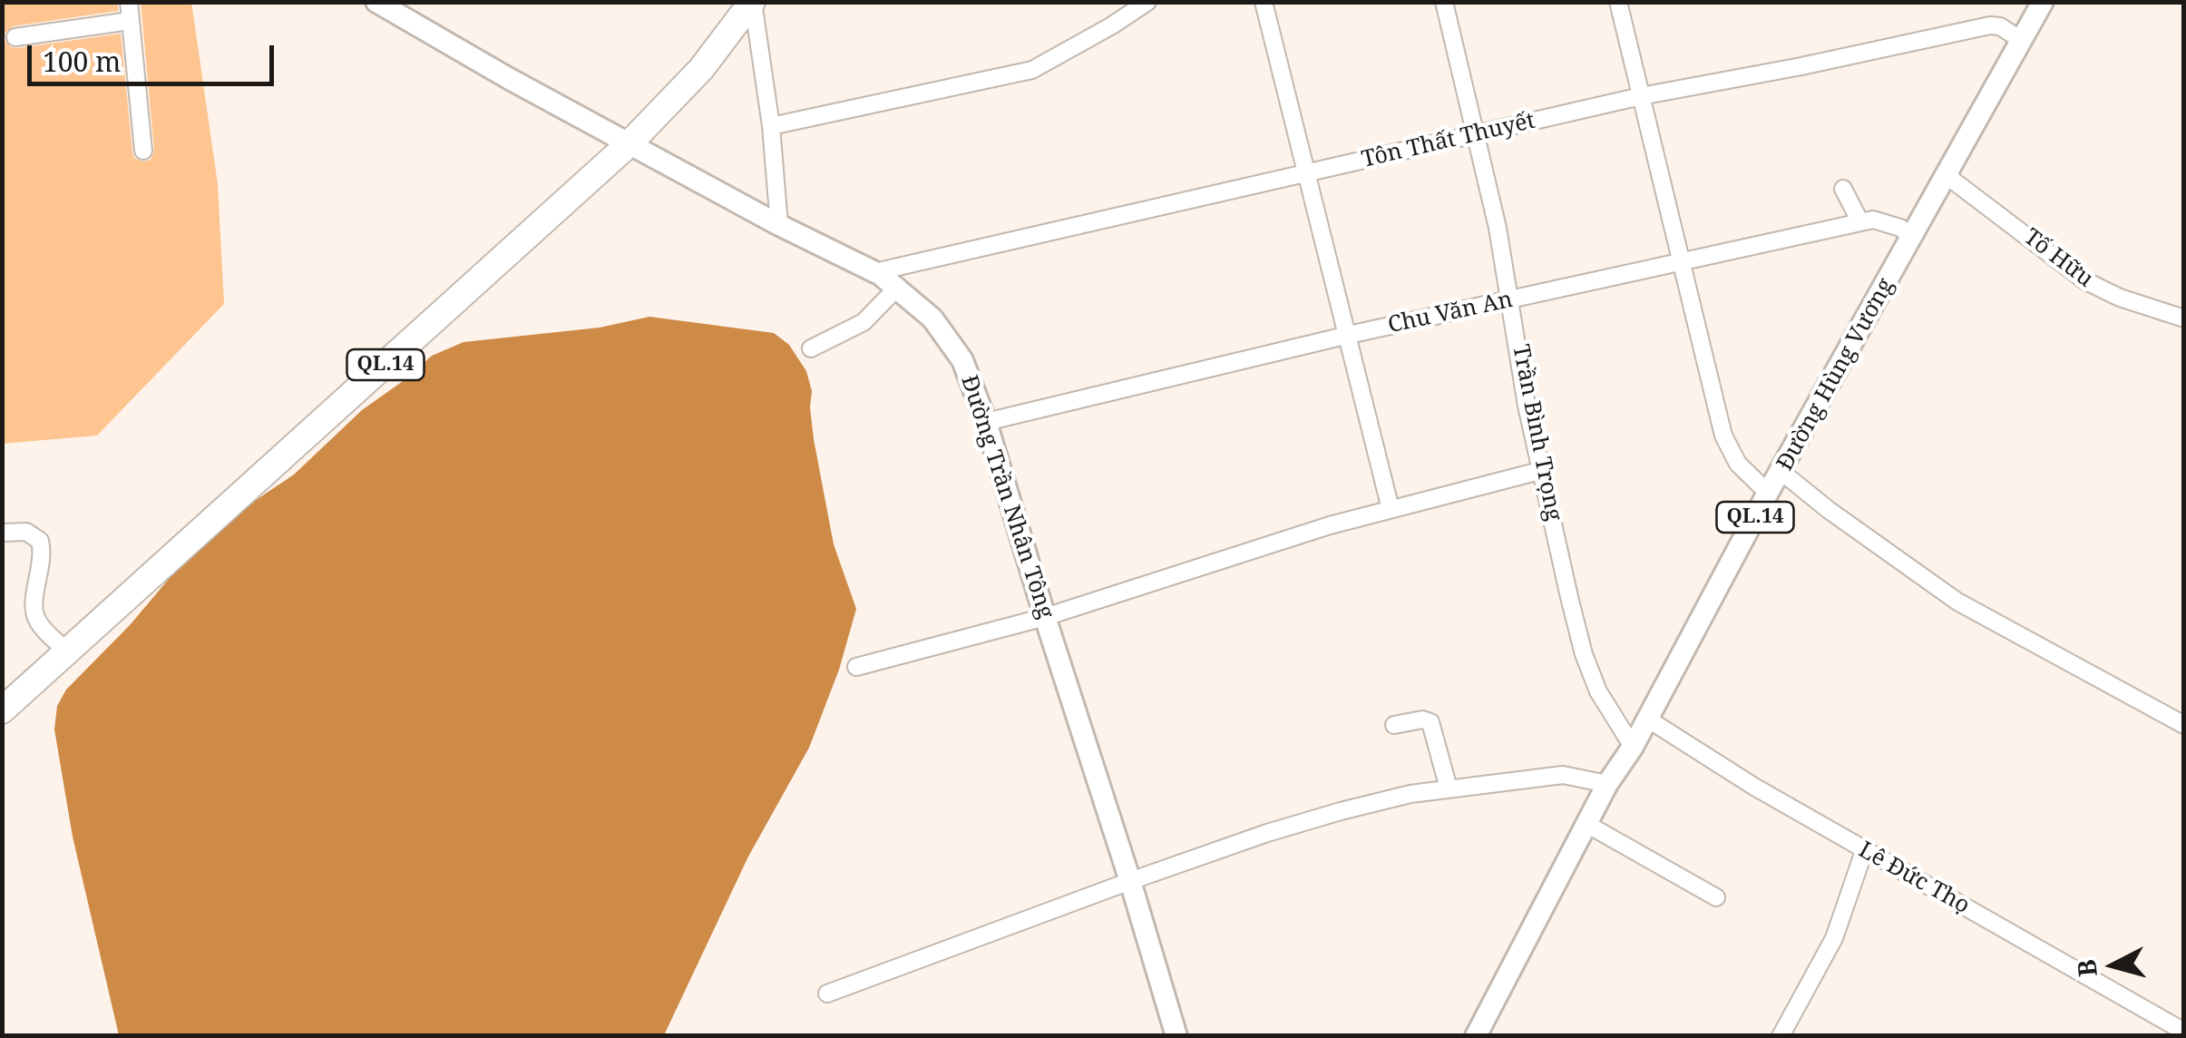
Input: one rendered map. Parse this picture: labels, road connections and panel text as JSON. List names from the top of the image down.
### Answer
{
  "streets": {
    "highway": ["QL.14"],
    "main road": ["Đường Hùng Vương", "Đường Trần Nhân Tông"],
    "street": [
      "Tôn Thất Thuyết",
      "Tố Hữu",
      "Chu Văn An",
      "Trần Bình Trọng",
      "Lê Đức Thọ"
    ]
  },
  "crossings": [
    ["Tôn Thất Thuyết", "Đường Hùng Vương"],
    ["Tôn Thất Thuyết", "Trần Bình Trọng"],
    ["Tôn Thất Thuyết", "Đường Trần Nhân Tông"],
    ["Tố Hữu", "Đường Hùng Vương"],
    ["Chu Văn An", "Đường Hùng Vương"],
    ["Chu Văn An", "Trần Bình Trọng"],
    ["Chu Văn An", "Đường Trần Nhân Tông"],
    ["QL.14", "Đường Trần Nhân Tông"],
    ["Đường Hùng Vương", "Trần Bình Trọng"],
    ["Đường Hùng Vương", "Lê Đức Thọ"]
  ],
  "scale_bar": "100 m",
  "north": "left"
}
